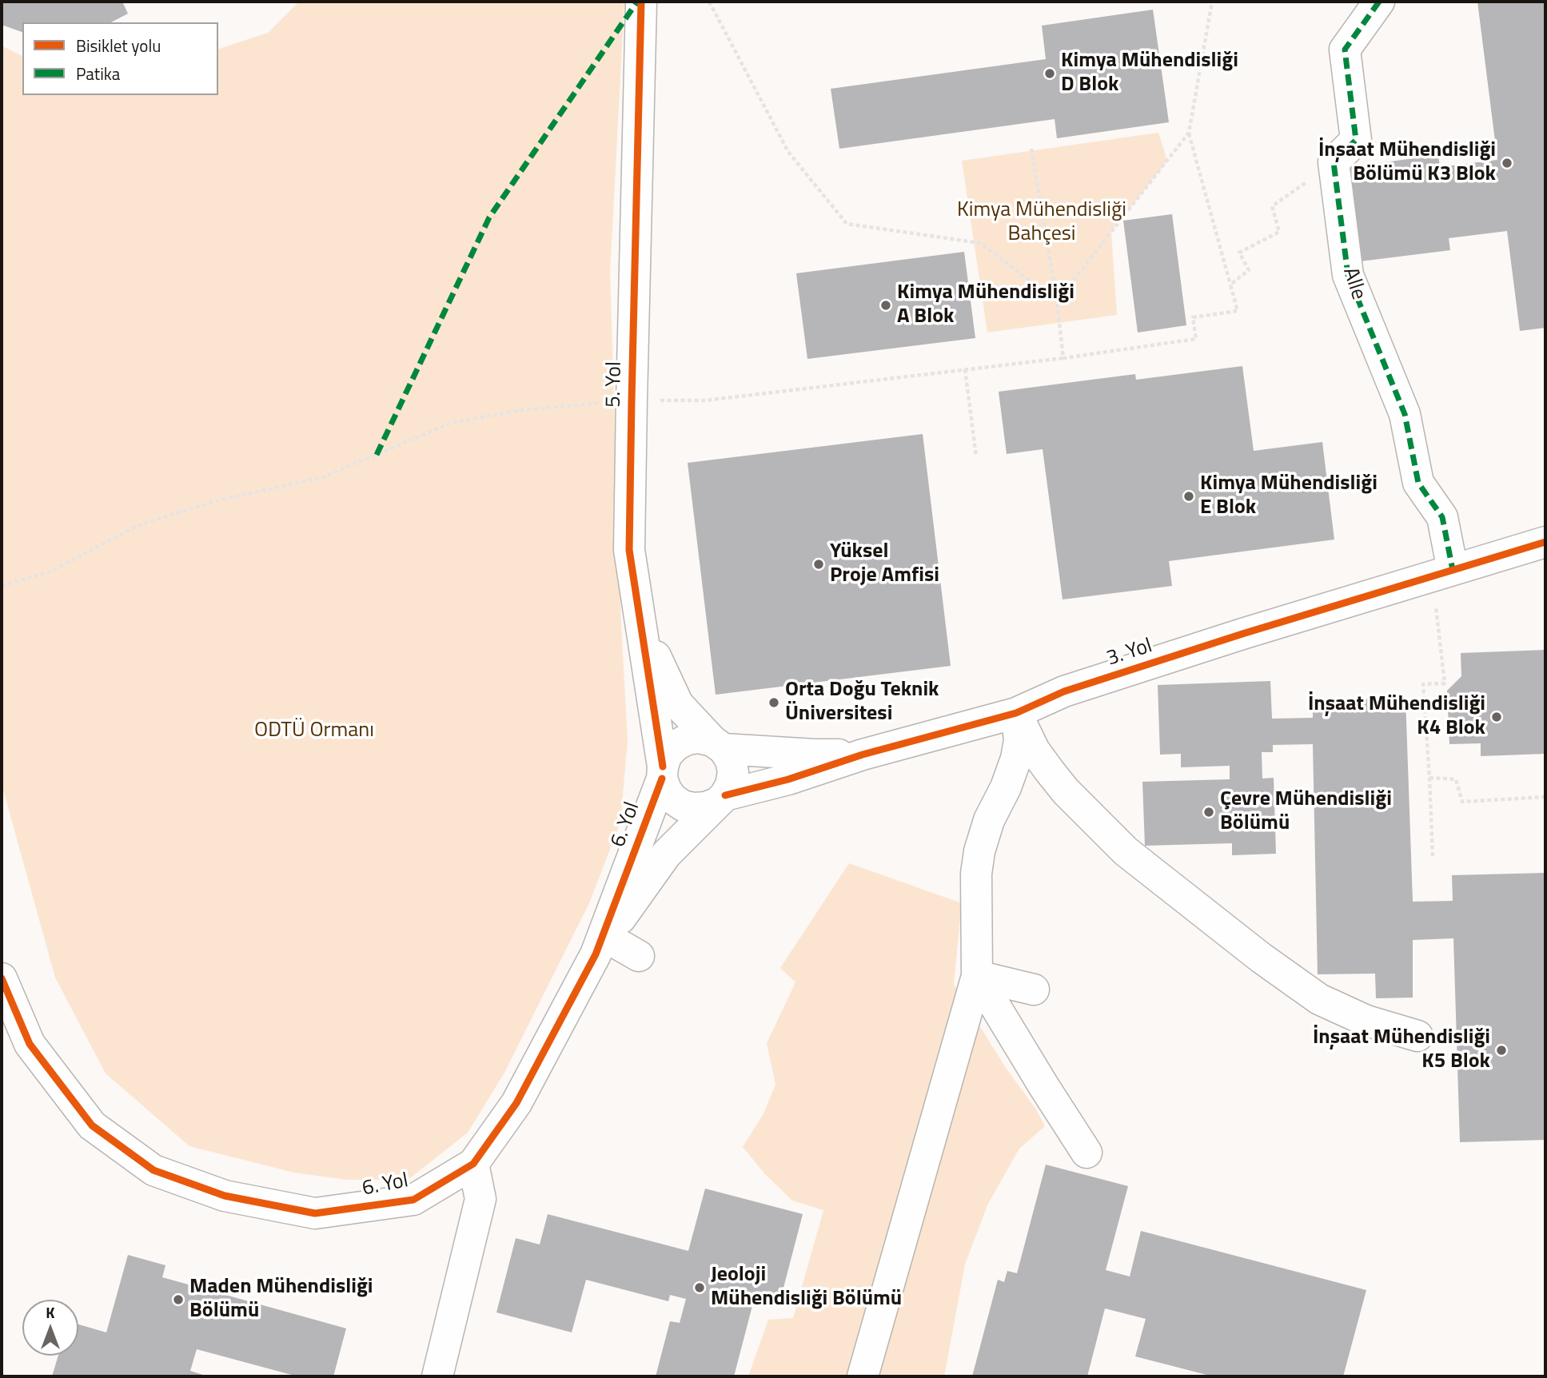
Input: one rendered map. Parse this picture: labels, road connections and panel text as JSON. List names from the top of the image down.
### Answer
{
  "streets": {
    "street": [
      "Alle",
      "5. Yol",
      "3. Yol",
      "6. Yol"
    ]
  },
  "crossings": [
    ["Alle", "3. Yol"],
    ["5. Yol", "3. Yol"],
    ["5. Yol", "6. Yol"],
    ["3. Yol", "6. Yol"]
  ],
  "parks": ["Kimya Mühendisliği Bahçesi", "ODTÜ Ormanı"],
  "places": [
    "Kimya Mühendisliği D Blok",
    "İnşaat Mühendisliği Bölümü K3 Blok",
    "Kimya Mühendisliği A Blok",
    "Kimya Mühendisliği E Blok",
    "Yüksel Proje Amfisi",
    "Orta Doğu Teknik Üniversitesi",
    "İnşaat Mühendisliği K4 Blok",
    "Çevre Mühendisliği Bölümü",
    "İnşaat Mühendisliği K5 Blok",
    "Jeoloji Mühendisliği Bölümü",
    "Maden Mühendisliği Bölümü"
  ],
  "legend": ["Bisiklet yolu", "Patika"],
  "north": "top"
}
